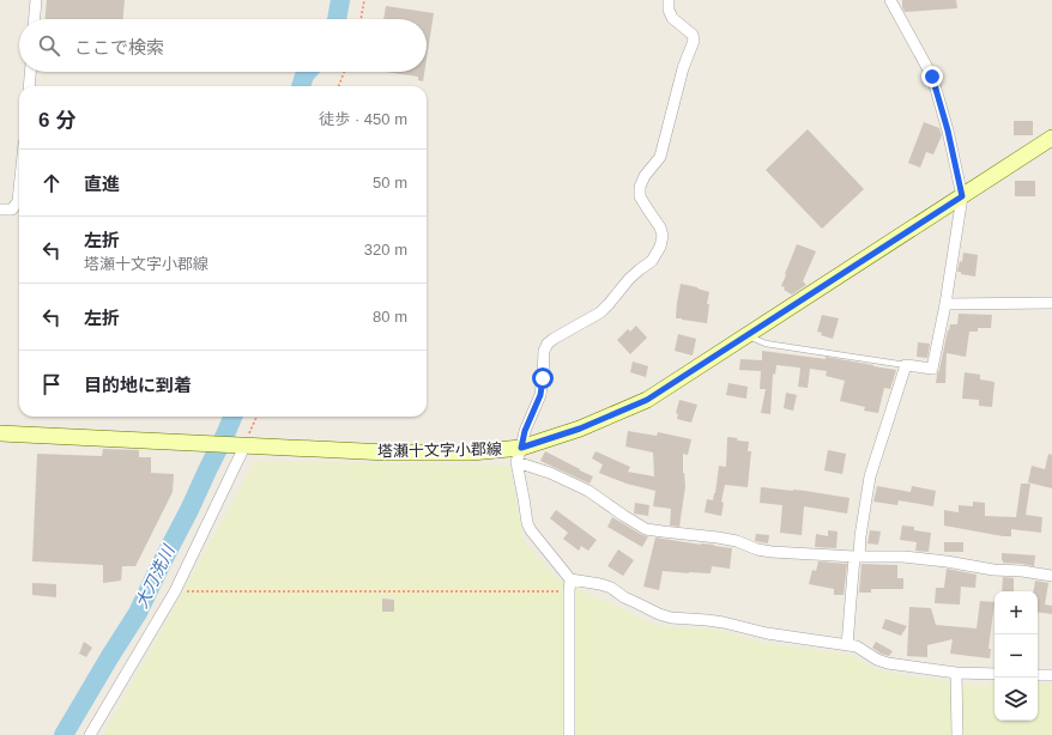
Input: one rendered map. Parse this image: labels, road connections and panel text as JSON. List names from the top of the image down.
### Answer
{
  "streets": {
    "main road": ["塔瀬十文字小郡線"]
  },
  "water": ["大刀洗川"],
  "page": {
    "search": "ここで検索",
    "heading": ["6 分", "徒歩 · 450 m"],
    "list": [
      ["直進", "50 m"],
      ["左折", "塔瀬十文字小郡線", "320 m"],
      ["左折", "80 m"],
      "目的地に到着"
    ],
    "map_buttons": ["+", "−"]
  }
}
